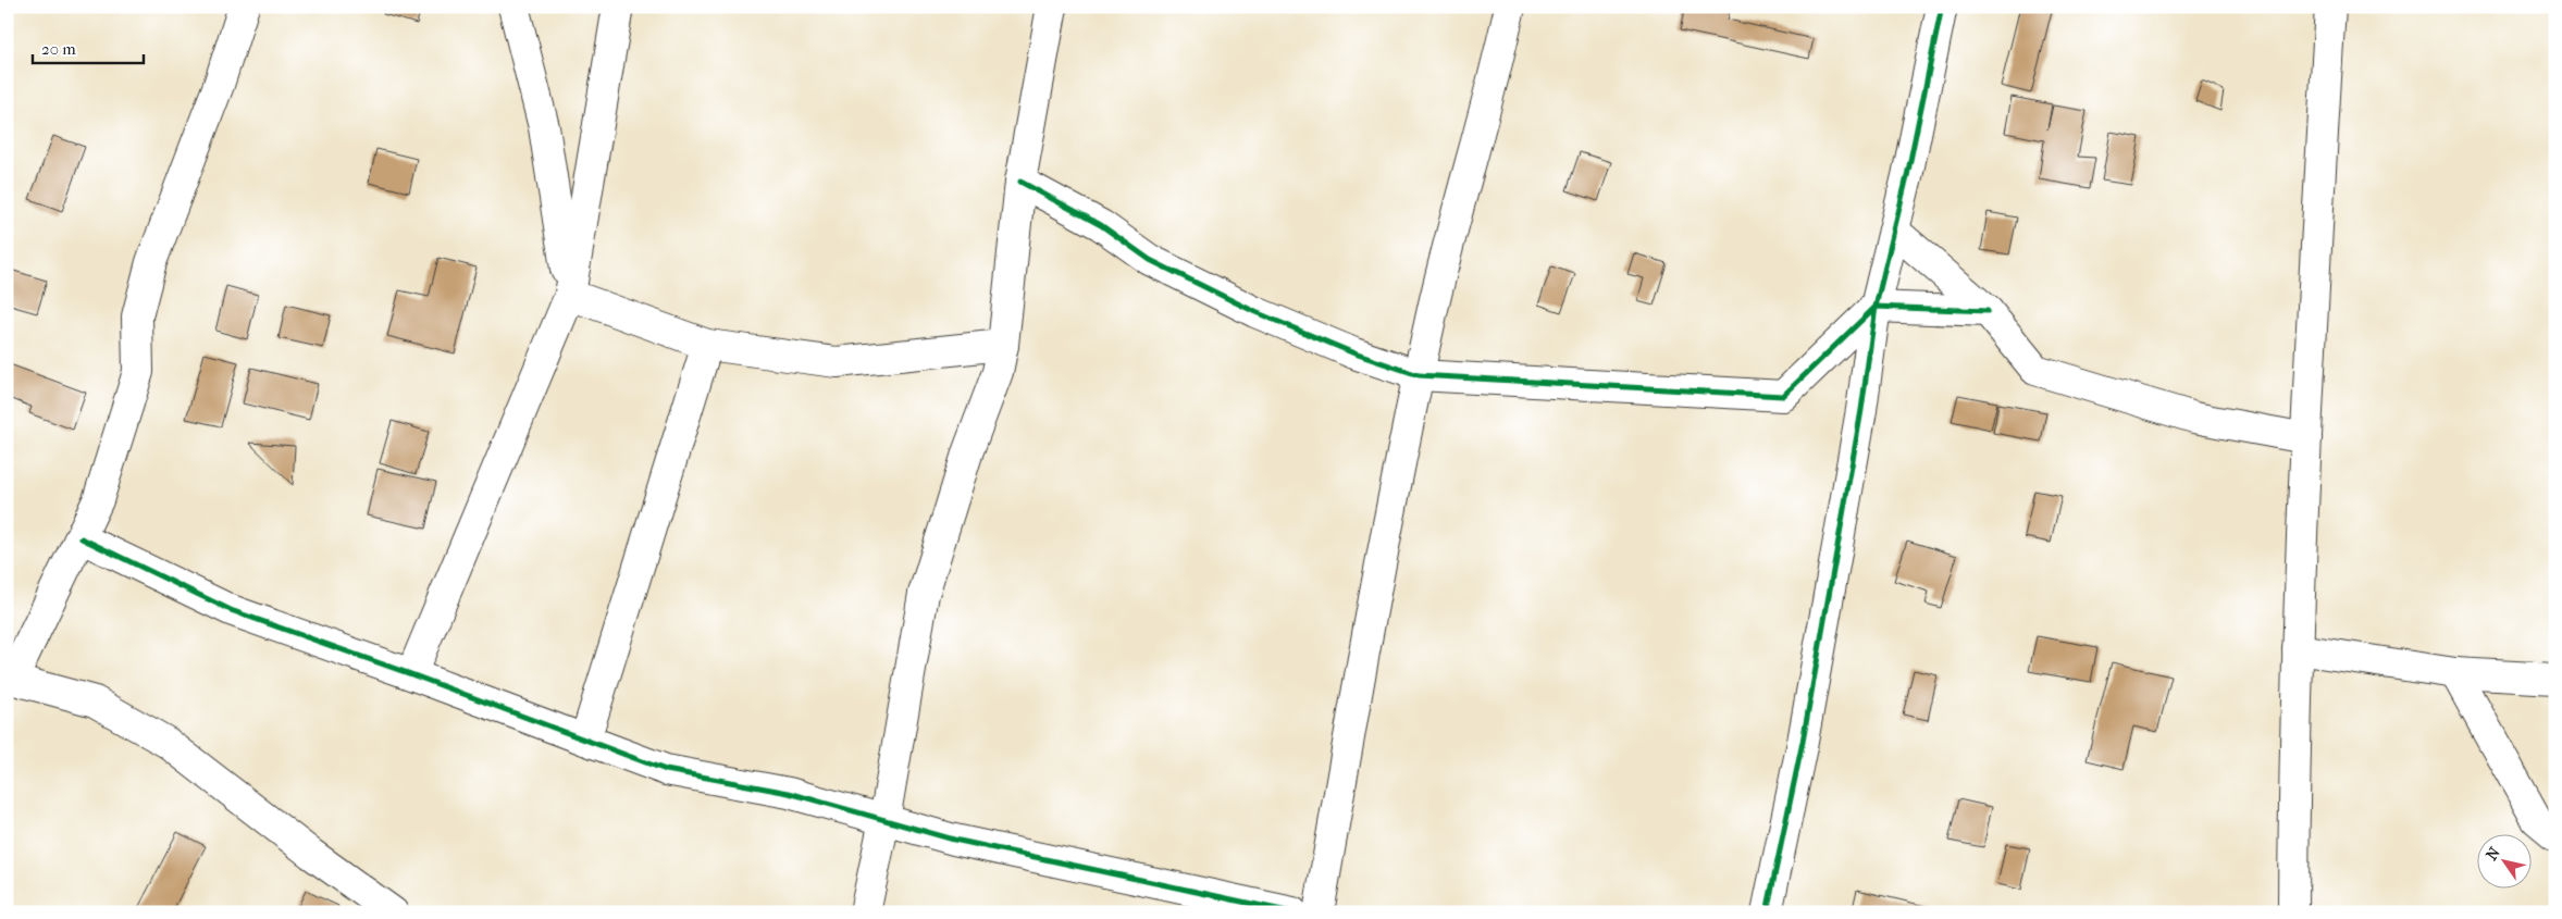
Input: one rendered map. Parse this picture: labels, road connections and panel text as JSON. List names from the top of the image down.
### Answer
{
  "scale_bar": "20 m",
  "north": "top left"
}
